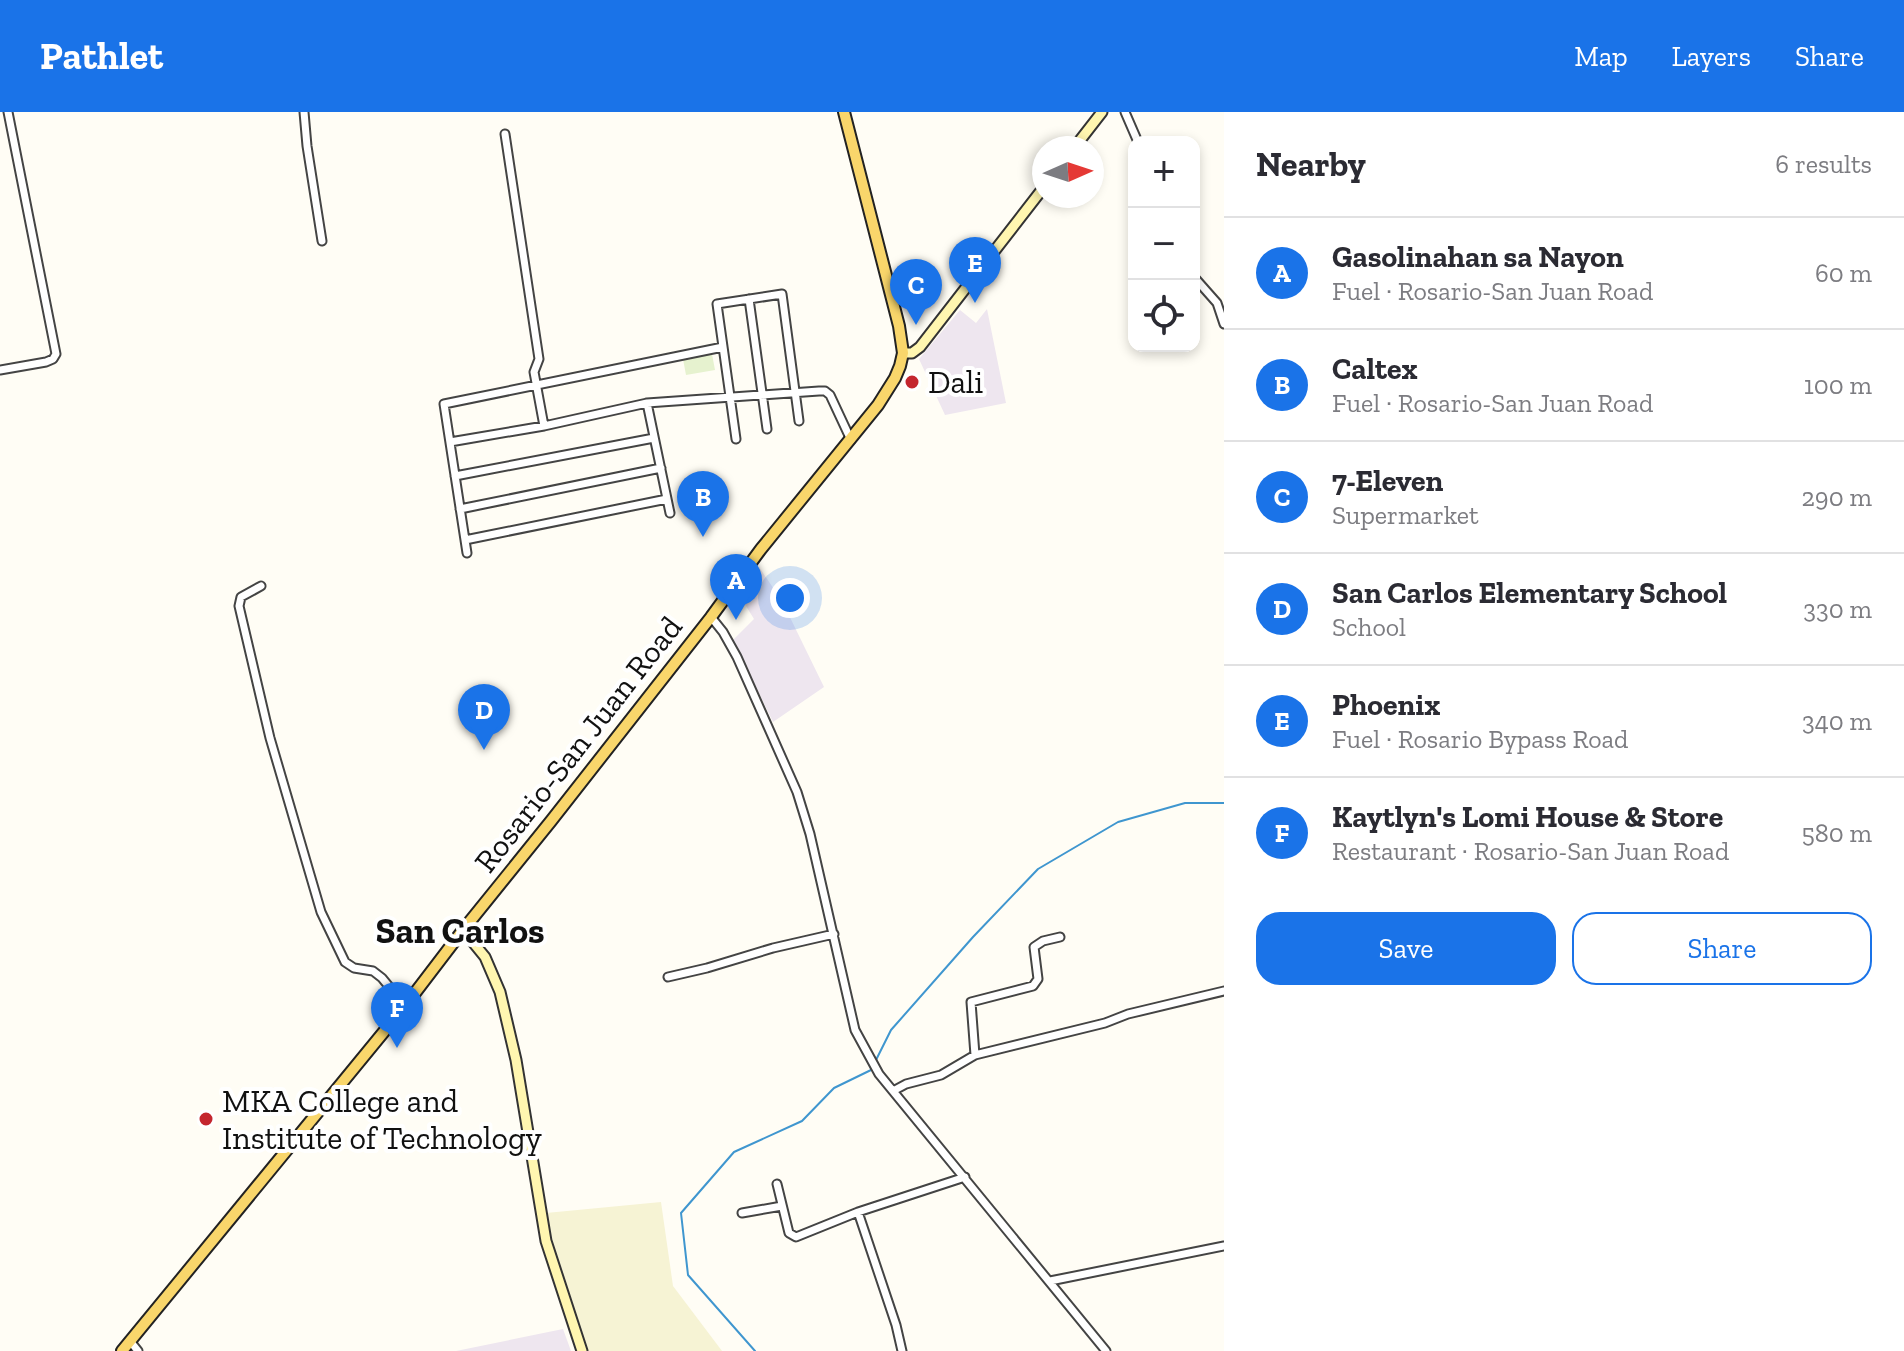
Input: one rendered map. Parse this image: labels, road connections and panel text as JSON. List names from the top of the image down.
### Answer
{
  "streets": {
    "main road": ["Rosario-San Juan Road"]
  },
  "districts": ["San Carlos"],
  "places": ["Dali", "MKA College and Institute of Technology"],
  "north": "right",
  "page": {
    "header": "Pathlet",
    "nav": ["Map", "Layers", "Share"],
    "heading": ["Nearby", "6 results"],
    "map_buttons": ["+", "−"],
    "list": [
      {
        "mark": "A",
        "name": "Gasolinahan sa Nayon",
        "note": "Fuel · Rosario-San Juan Road",
        "value": "60 m"
      },
      {
        "mark": "B",
        "name": "Caltex",
        "note": "Fuel · Rosario-San Juan Road",
        "value": "100 m"
      },
      {
        "mark": "C",
        "name": "7-Eleven",
        "note": "Supermarket",
        "value": "290 m"
      },
      {
        "mark": "D",
        "name": "San Carlos Elementary School",
        "note": "School",
        "value": "330 m"
      },
      {
        "mark": "E",
        "name": "Phoenix",
        "note": "Fuel · Rosario Bypass Road",
        "value": "340 m"
      },
      {
        "mark": "F",
        "name": "Kaytlyn's Lomi House & Store",
        "note": "Restaurant · Rosario-San Juan Road",
        "value": "580 m"
      }
    ],
    "pins": [
      "E",
      "C",
      "B",
      "A",
      "D",
      "F"
    ],
    "buttons": ["Save", "Share"]
  }
}
